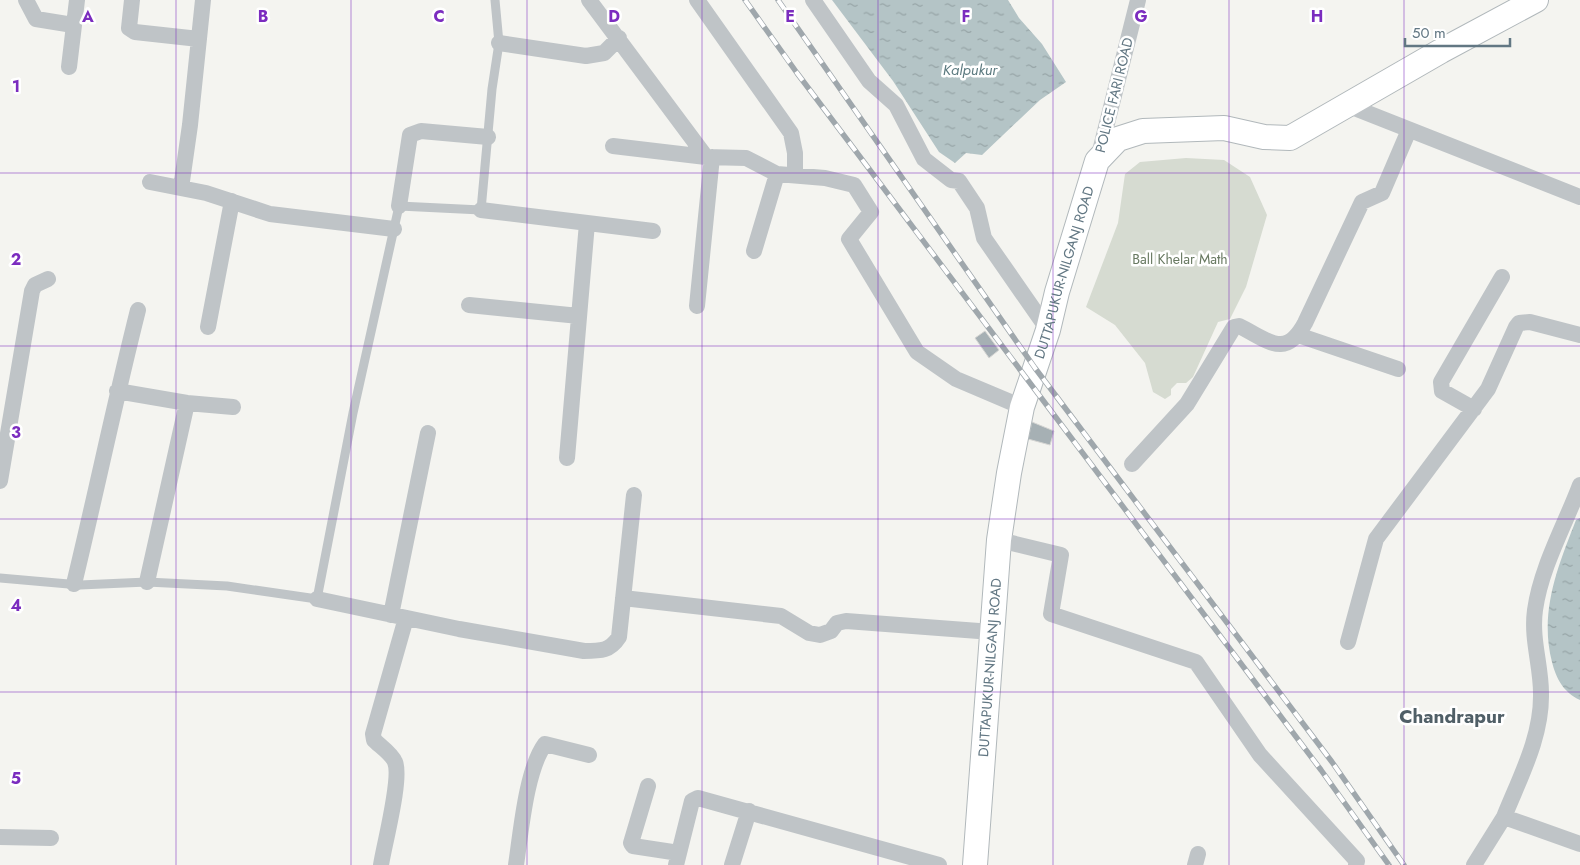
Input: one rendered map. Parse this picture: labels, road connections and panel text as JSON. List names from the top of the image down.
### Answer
{
  "streets": {
    "main road": ["DUTTAPUKUR-NILGANJ ROAD"],
    "street": ["POLICE FARI ROAD"]
  },
  "crossings": [
    ["POLICE FARI ROAD", "DUTTAPUKUR-NILGANJ ROAD"]
  ],
  "districts": ["Chandrapur"],
  "water": ["Kalpukur"],
  "parks": ["Ball Khelar Math"],
  "scale_bar": "50 m",
  "grid": {
    "columns": [
      "A",
      "B",
      "C",
      "D",
      "E",
      "F",
      "G",
      "H"
    ],
    "rows": [
      "1",
      "2",
      "3",
      "4",
      "5"
    ]
  }
}
